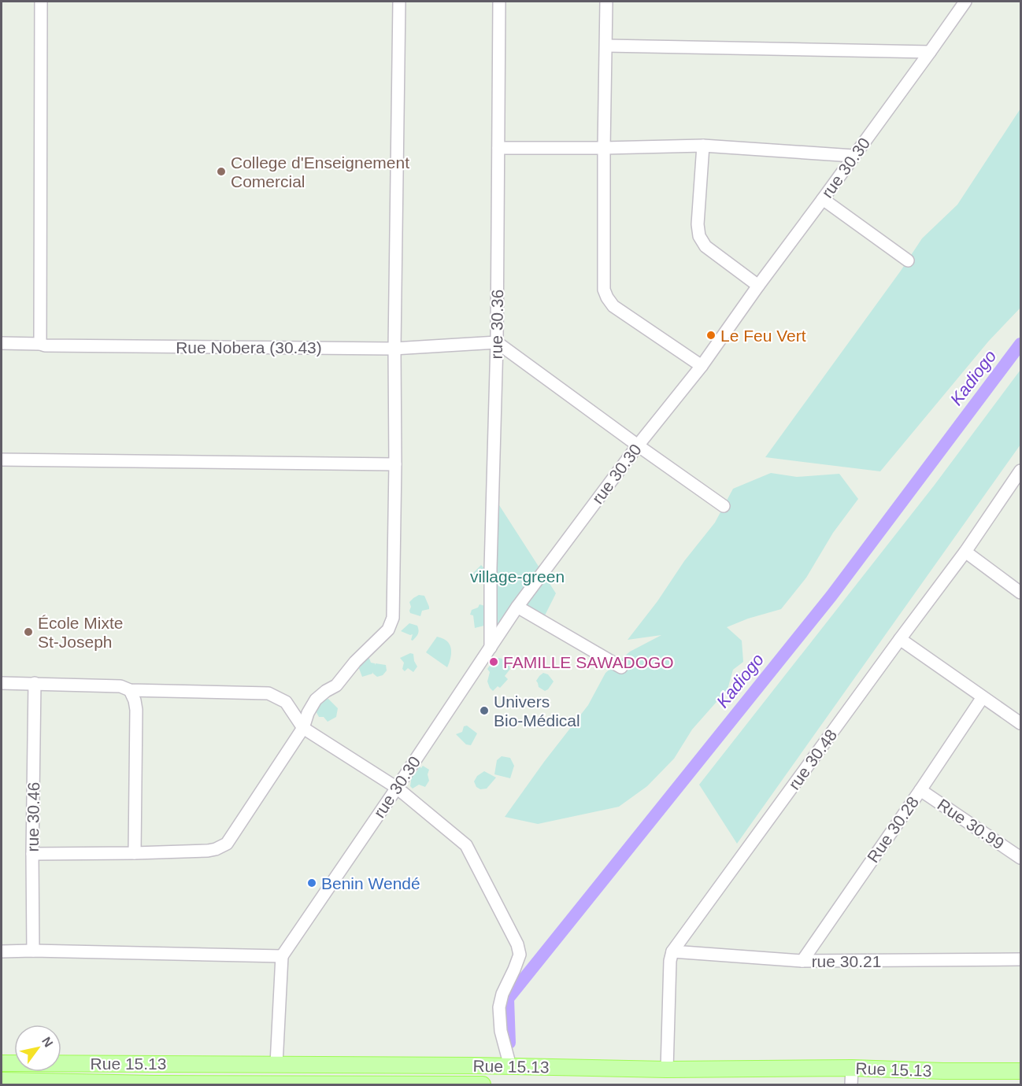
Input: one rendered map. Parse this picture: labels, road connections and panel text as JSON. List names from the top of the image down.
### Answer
{
  "streets": {
    "main road": ["Rue 15.13"],
    "street": [
      "rue 30.30",
      "rue 30.36",
      "Rue Nobera (30.43)",
      "rue 30.48",
      "rue 30.46",
      "Rue 30.99",
      "Rue 30.28",
      "rue 30.21"
    ]
  },
  "crossings": [
    ["rue 30.30", "rue 30.36"],
    ["rue 30.36", "Rue Nobera (30.43)"],
    ["rue 30.48", "rue 30.21"],
    ["rue 30.48", "Rue 15.13"],
    ["Rue 30.99", "Rue 30.28"],
    ["Rue 30.28", "rue 30.21"]
  ],
  "water": ["Kadiogo"],
  "parks": ["village-green"],
  "places": [
    "College d'Enseignement Comercial",
    "Le Feu Vert",
    "École Mixte St-Joseph",
    "FAMILLE SAWADOGO",
    "Univers Bio-Médical",
    "Benin Wendé"
  ],
  "north": "top right"
}
